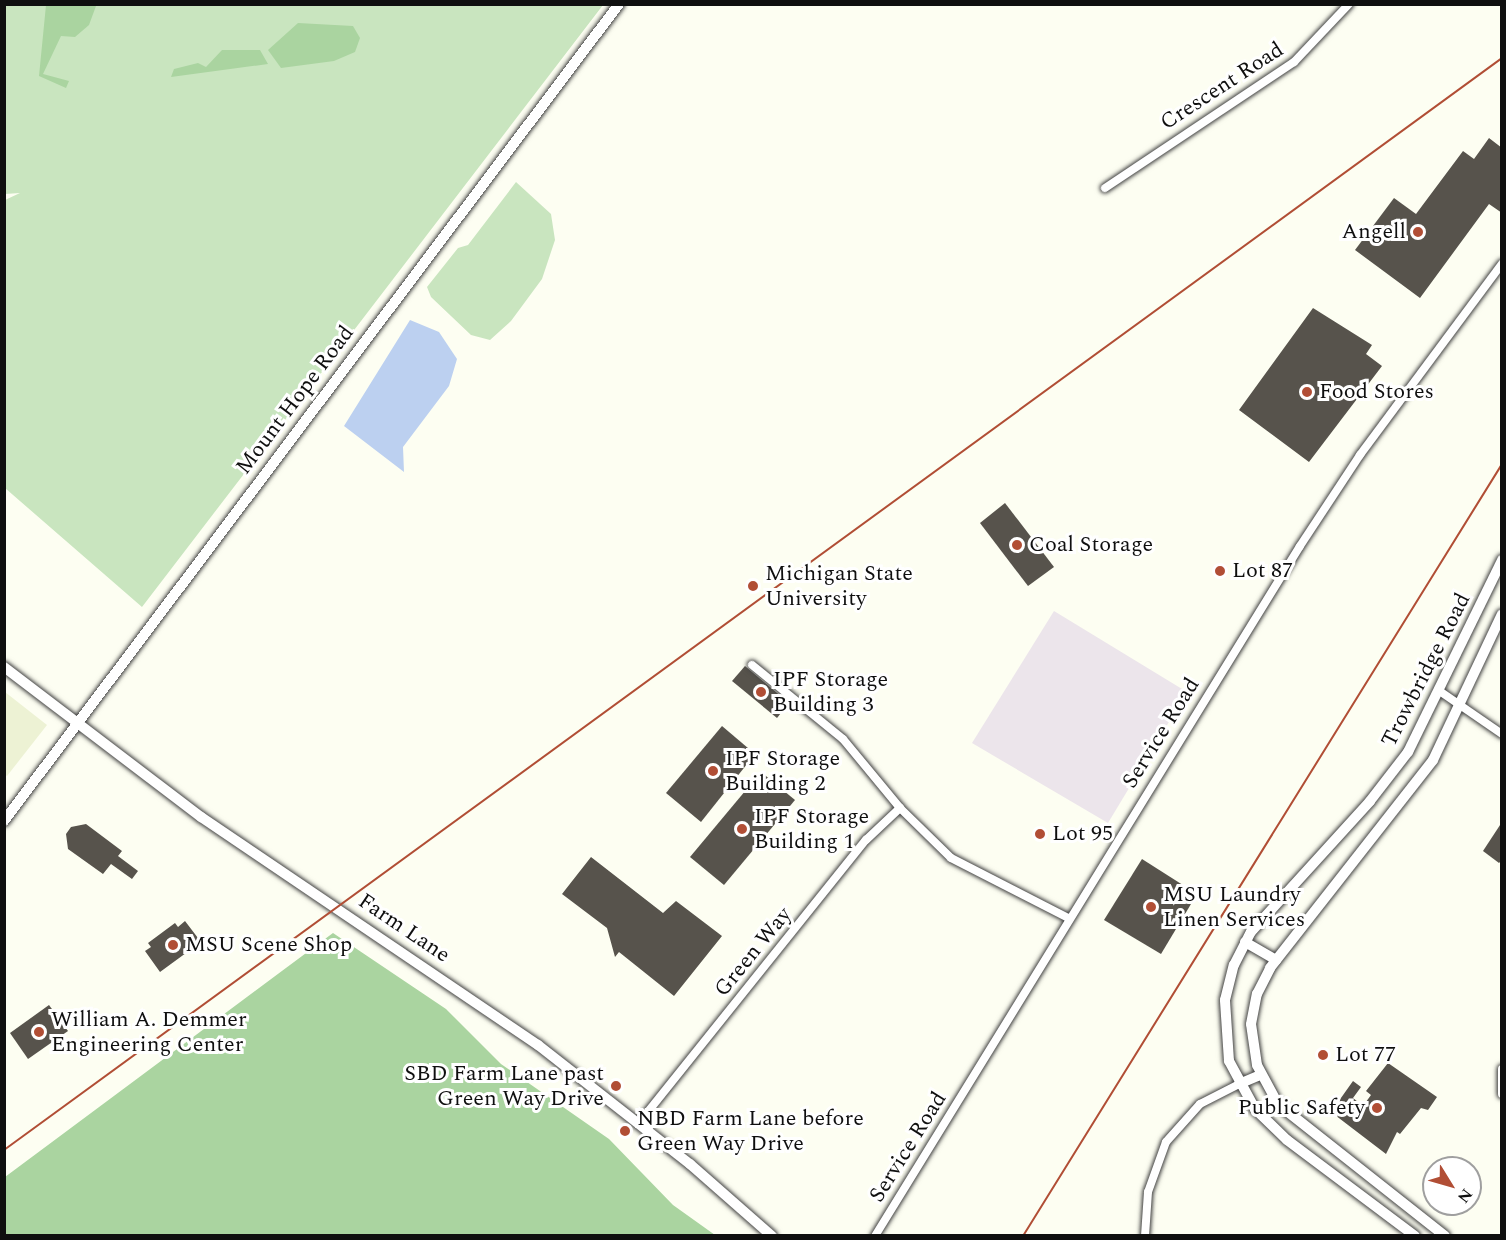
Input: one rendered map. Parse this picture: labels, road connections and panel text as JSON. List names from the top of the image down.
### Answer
{
  "streets": {
    "street": [
      "Crescent Road",
      "Mount Hope Road",
      "Trowbridge Road",
      "Service Road",
      "Farm Lane",
      "Green Way"
    ]
  },
  "crossings": [
    ["Mount Hope Road", "Farm Lane"],
    ["Farm Lane", "Green Way"]
  ],
  "places": [
    "Angell",
    "Food Stores",
    "Coal Storage",
    "Lot 87",
    "Michigan State University",
    "IPF Storage Building 3",
    "IPF Storage Building 2",
    "IPF Storage Building 1",
    "Lot 95",
    "MSU Laundry Linen Services",
    "MSU Scene Shop",
    "William A. Demmer Engineering Center",
    "Lot 77",
    "SBD Farm Lane past Green Way Drive",
    "Public Safety",
    "NBD Farm Lane before Green Way Drive"
  ],
  "north": "bottom right"
}
